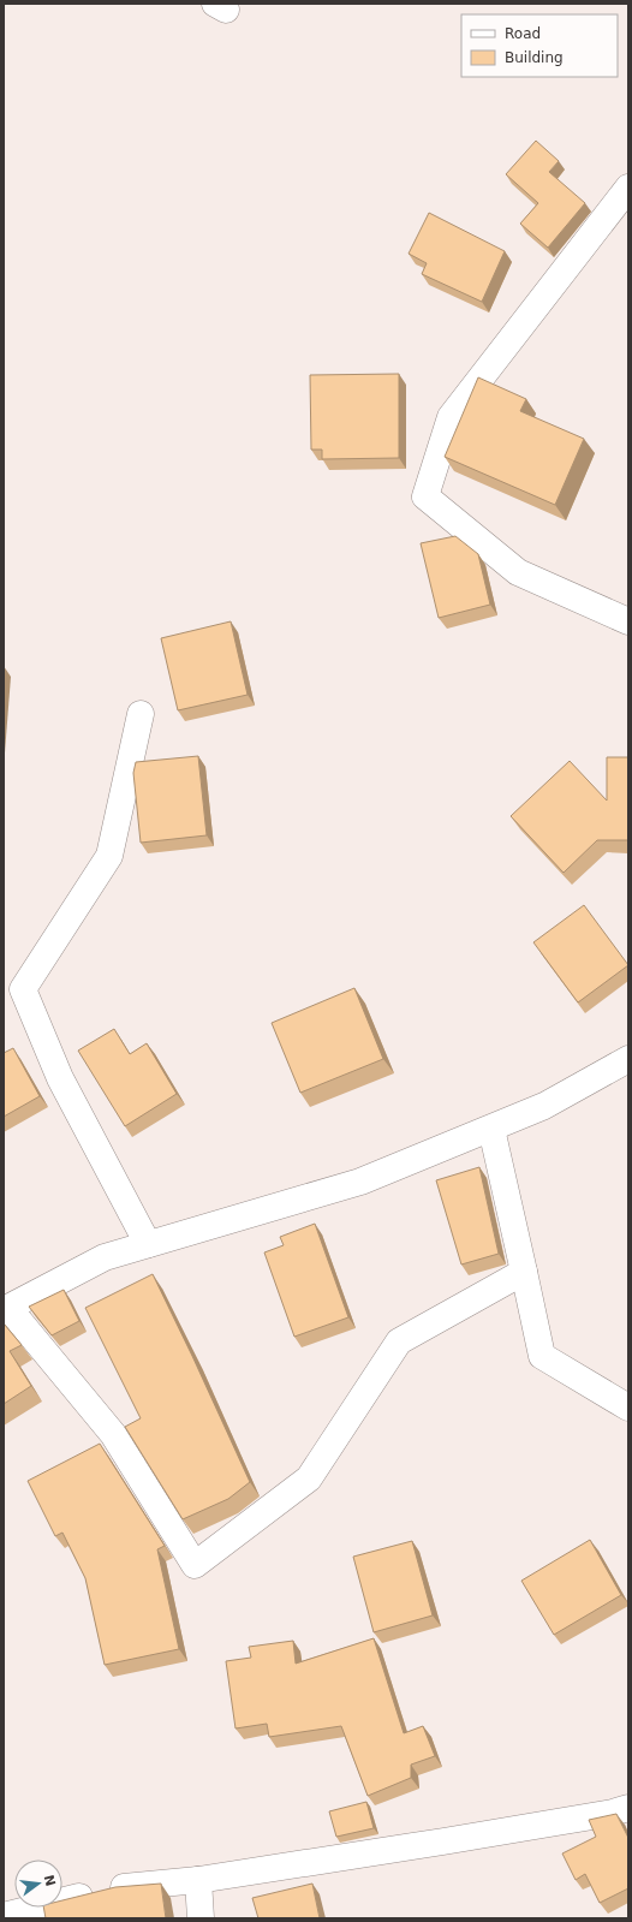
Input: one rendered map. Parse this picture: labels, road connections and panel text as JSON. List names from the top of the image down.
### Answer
{
  "legend": ["Road", "Building"],
  "north": "right"
}
